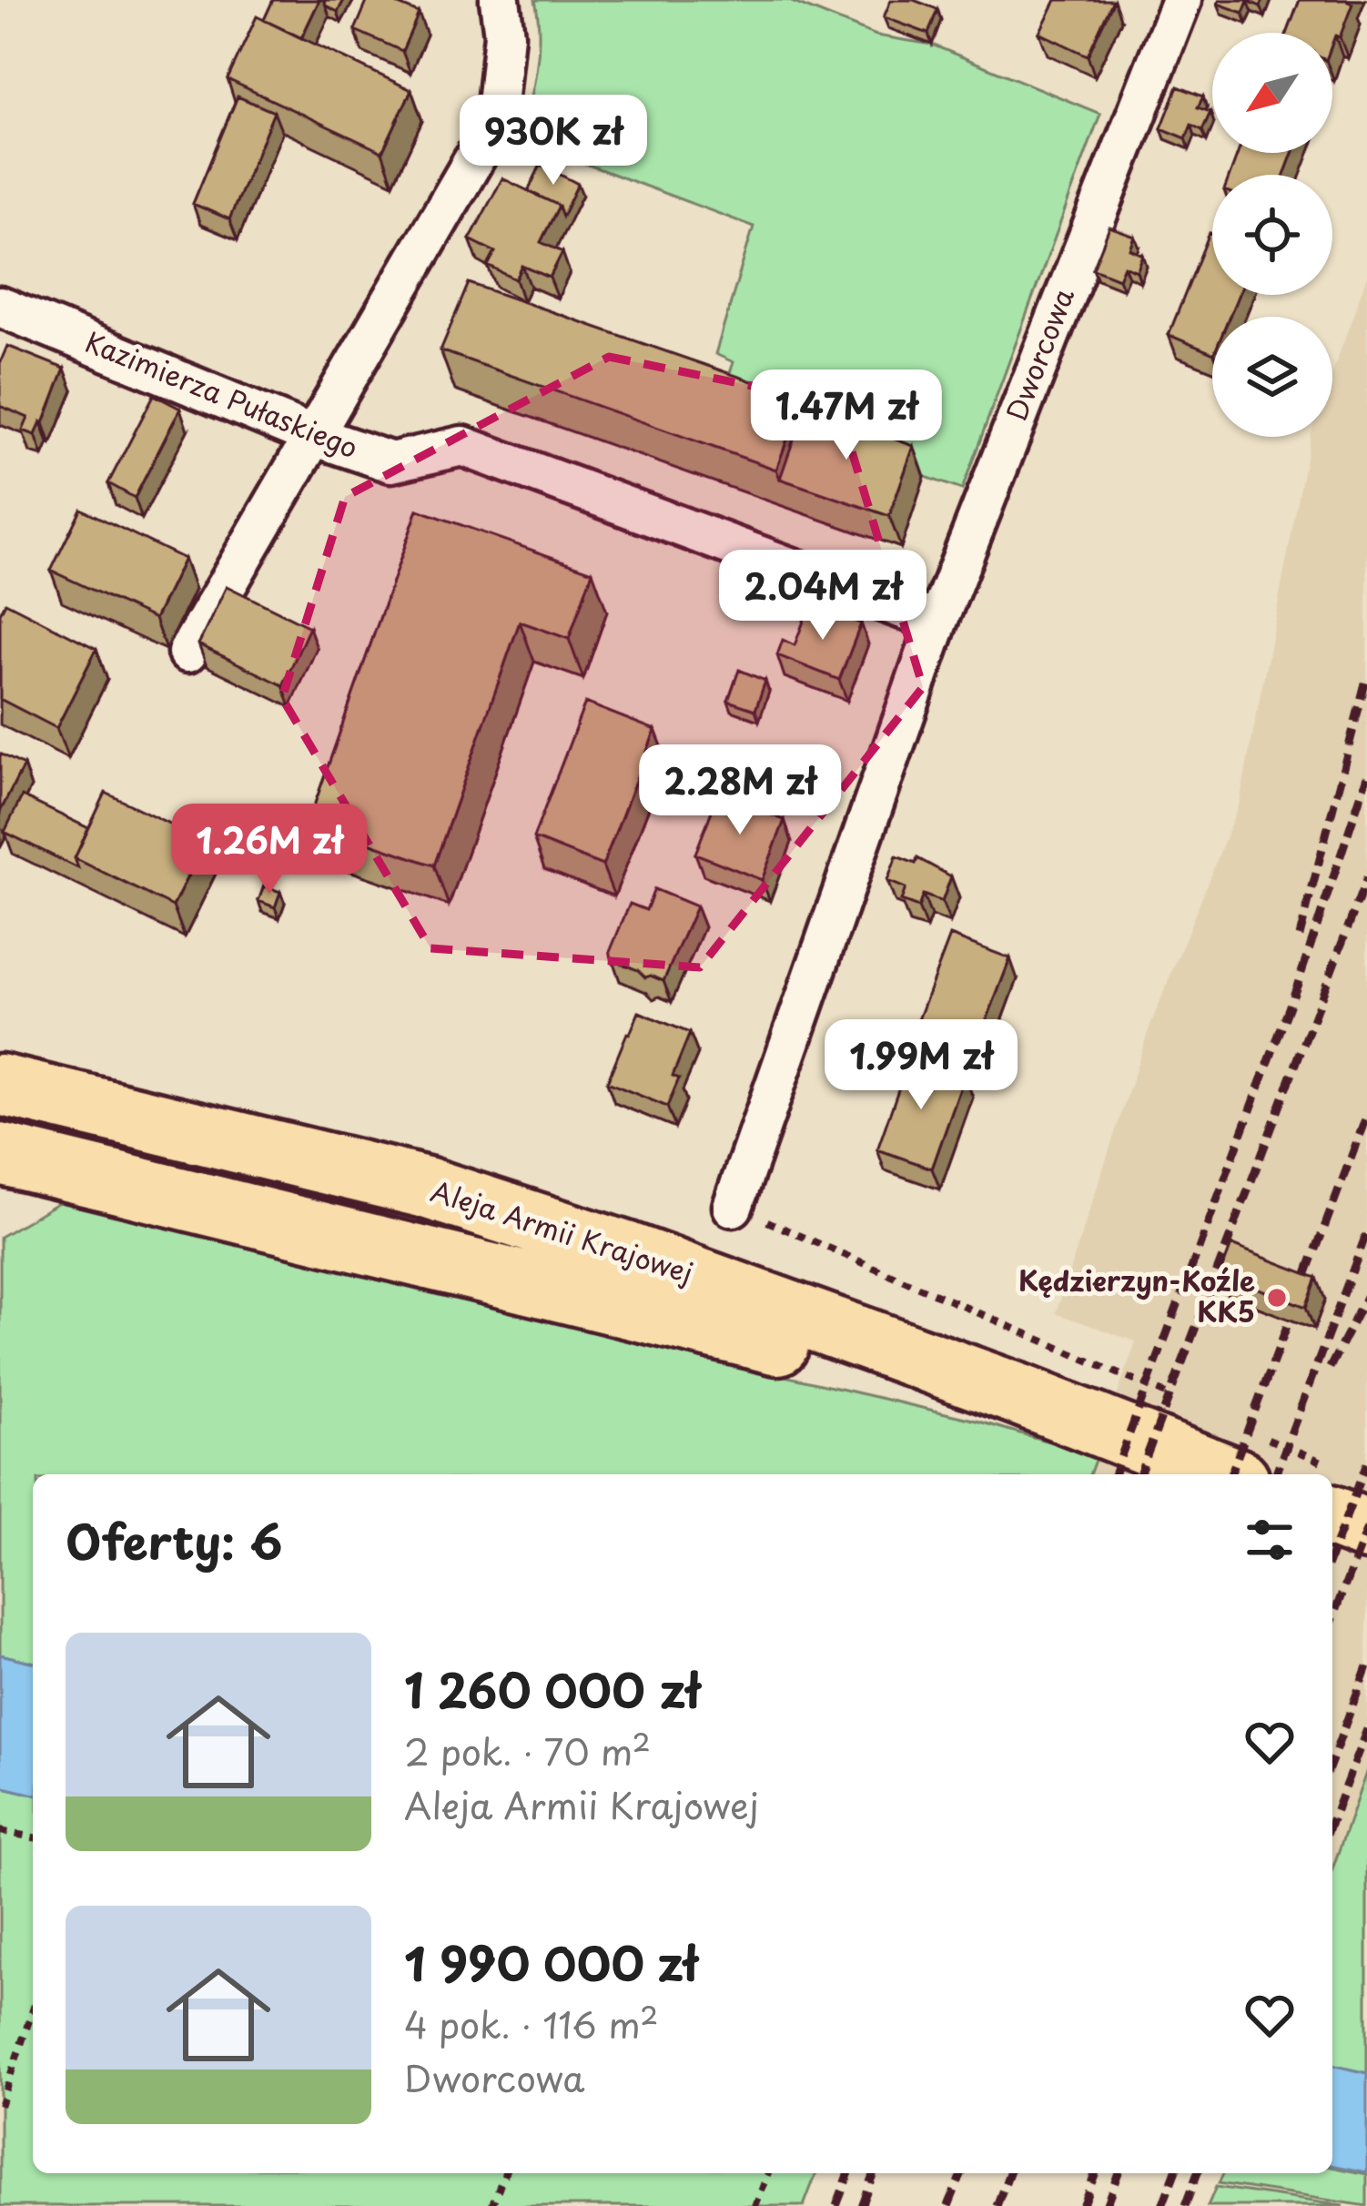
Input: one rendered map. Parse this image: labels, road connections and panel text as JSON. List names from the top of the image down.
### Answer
{
  "streets": {
    "main road": ["Aleja Armii Krajowej"],
    "street": ["Dworcowa", "Kazimierza Pułaskiego"]
  },
  "crossings": [
    ["Dworcowa", "Kazimierza Pułaskiego"]
  ],
  "places": ["Kędzierzyn-Koźle KK5"],
  "north": "bottom left",
  "page": {
    "price": [
      "930K zł",
      "1.47M zł",
      "2.04M zł",
      "2.28M zł",
      "1.26M zł",
      "1.99M zł"
    ],
    "heading": "Oferty: 6",
    "list": [
      {
        "name": "1 260 000 zł",
        "note": "2 pok. · 70 m² · Aleja Armii Krajowej"
      },
      {
        "name": "1 990 000 zł",
        "note": "4 pok. · 116 m² · Dworcowa"
      }
    ]
  }
}
